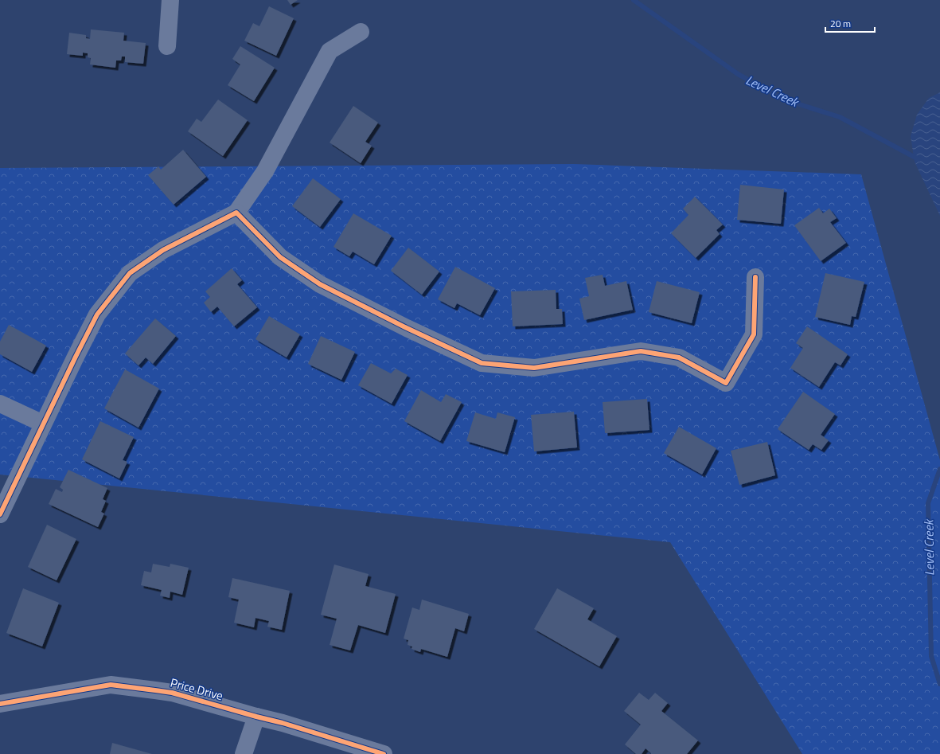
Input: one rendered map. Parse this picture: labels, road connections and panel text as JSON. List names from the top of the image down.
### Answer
{
  "streets": {
    "street": ["Price Drive"]
  },
  "water": ["Level Creek"],
  "scale_bar": "20 m"
}
